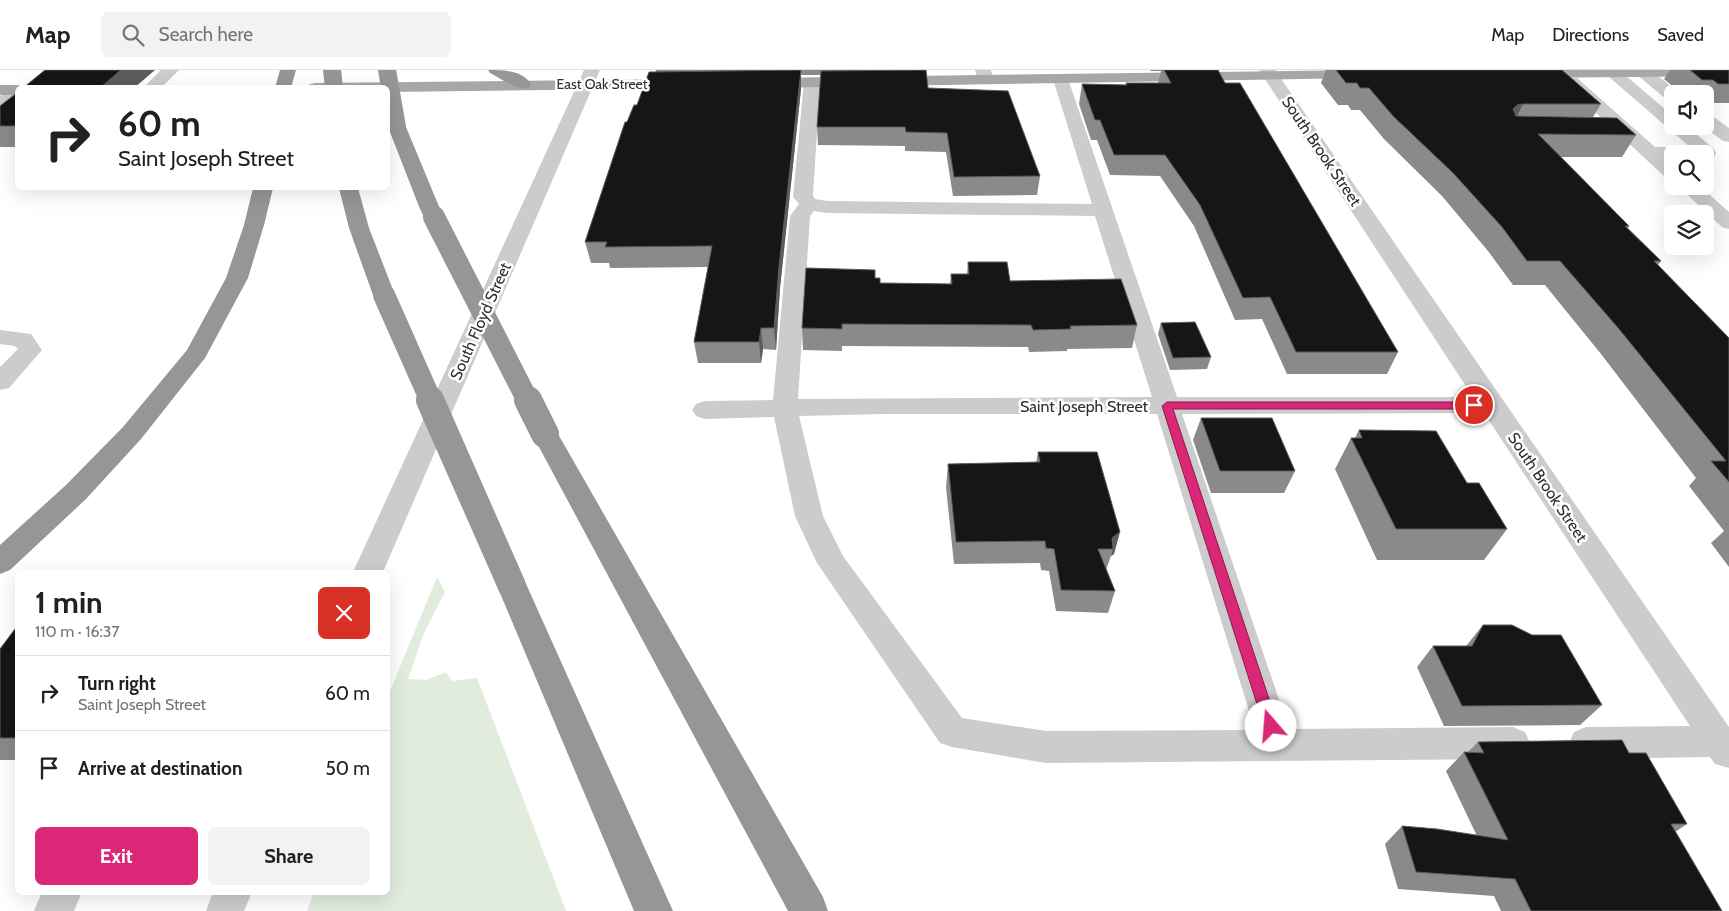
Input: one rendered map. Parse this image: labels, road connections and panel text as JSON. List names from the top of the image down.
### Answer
{
  "streets": {
    "main road": ["East Oak Street"],
    "street": ["South Brook Street", "South Floyd Street", "Saint Joseph Street"]
  },
  "crossings": [
    ["East Oak Street", "South Floyd Street"],
    ["South Brook Street", "Saint Joseph Street"]
  ],
  "page": {
    "header": "Map",
    "search": "Search here",
    "nav": ["Map", "Directions", "Saved"],
    "turn": ["60 m", "Saint Joseph Street"],
    "heading": ["1 min", "110 m · 16:37"],
    "list": [
      {
        "name": "Turn right",
        "note": "Saint Joseph Street",
        "value": "60 m"
      },
      {
        "name": "Arrive at destination",
        "value": "50 m"
      }
    ],
    "buttons": ["Exit", "Share"]
  }
}
